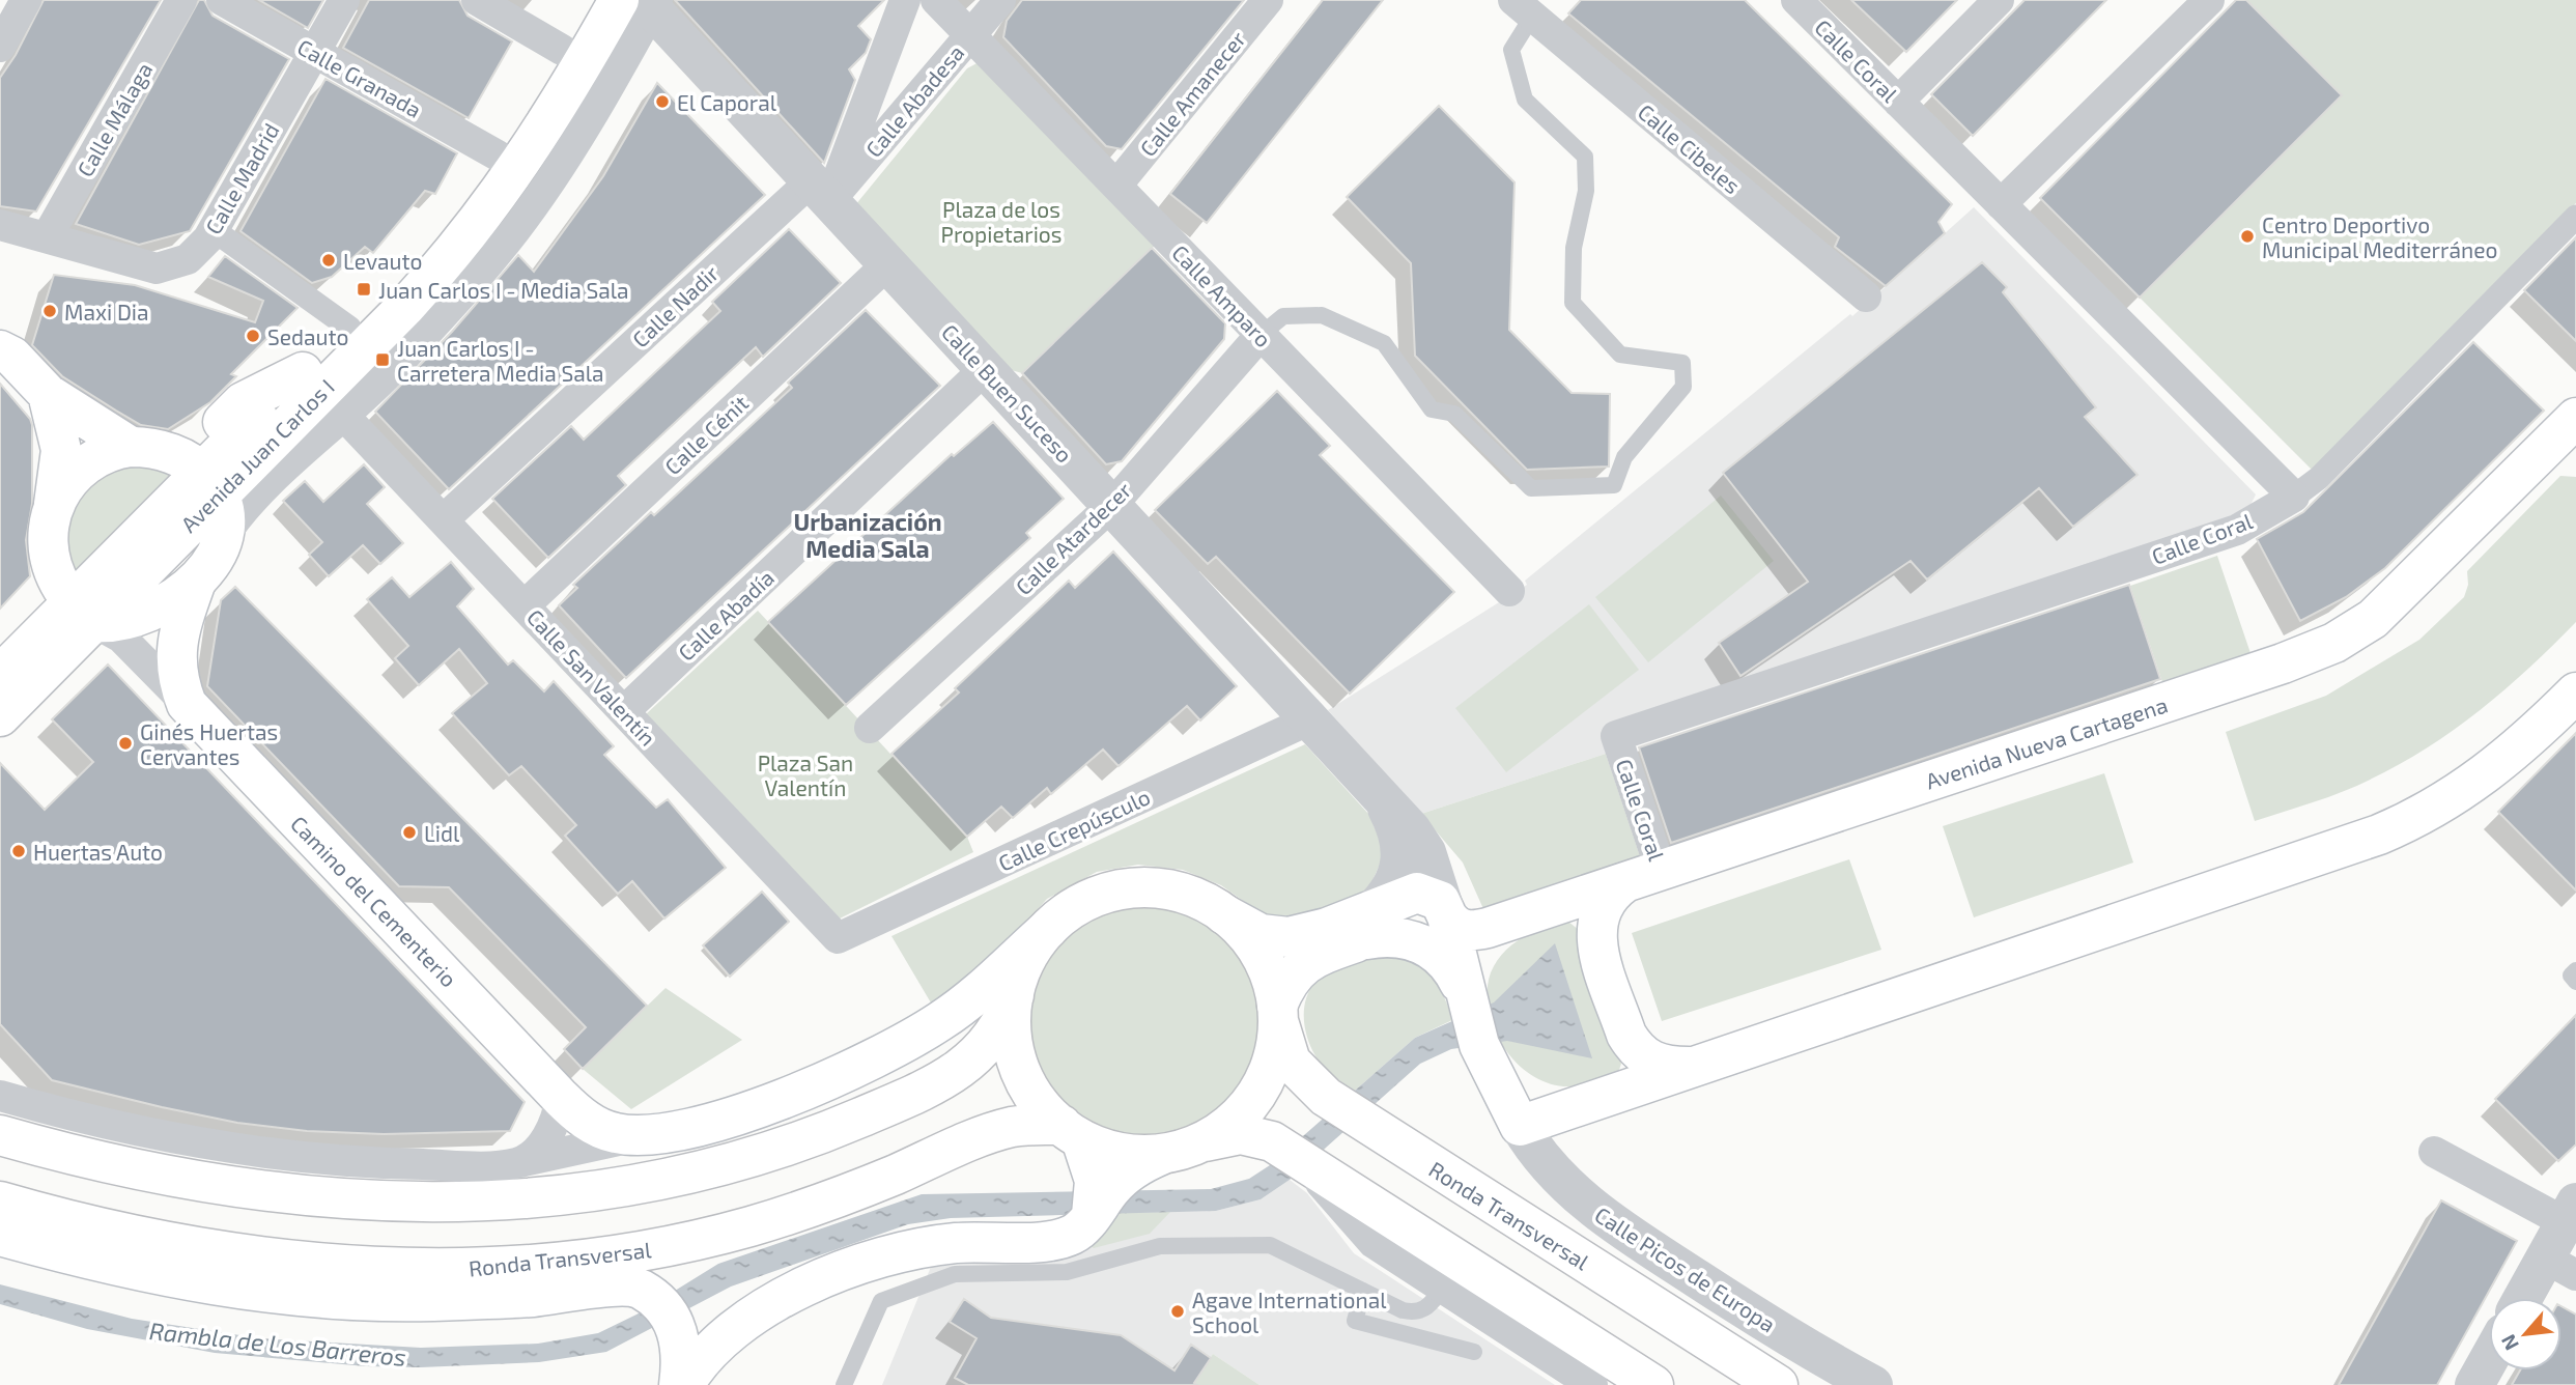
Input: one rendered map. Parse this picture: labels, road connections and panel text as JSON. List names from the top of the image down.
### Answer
{
  "streets": {
    "main road": [
      "Avenida Juan Carlos I",
      "Avenida Nueva Cartagena",
      "Camino del Cementerio",
      "Ronda Transversal"
    ],
    "street": [
      "Calle Coral",
      "Calle Granada",
      "Calle Amanecer",
      "Calle Abadesa",
      "Calle Málaga",
      "Calle Cibeles",
      "Calle Madrid",
      "Calle Amparo",
      "Calle Nadir",
      "Calle Buen Suceso",
      "Calle Cénit",
      "Calle Atardecer",
      "Calle Abadía",
      "Calle San Valentín",
      "Calle Crepúsculo",
      "Calle Picos de Europa"
    ]
  },
  "crossings": [
    ["Calle Coral", "Avenida Nueva Cartagena"],
    ["Calle Granada", "Calle Madrid"],
    ["Calle Granada", "Avenida Juan Carlos I"],
    ["Calle Amanecer", "Calle Amparo"],
    ["Calle Abadesa", "Calle Amparo"],
    ["Calle Abadesa", "Calle Nadir"],
    ["Calle Abadesa", "Calle Buen Suceso"],
    ["Calle Málaga", "Calle Madrid"],
    ["Calle Amparo", "Calle Atardecer"],
    ["Calle Nadir", "Calle Buen Suceso"],
    ["Calle Nadir", "Calle San Valentín"],
    ["Calle Buen Suceso", "Calle Cénit"],
    ["Calle Buen Suceso", "Avenida Juan Carlos I"],
    ["Calle Buen Suceso", "Calle Atardecer"],
    ["Calle Buen Suceso", "Calle Abadía"],
    ["Calle Buen Suceso", "Avenida Nueva Cartagena"],
    ["Calle Buen Suceso", "Calle Crepúsculo"],
    ["Calle Cénit", "Calle San Valentín"],
    ["Avenida Juan Carlos I", "Calle San Valentín"],
    ["Avenida Juan Carlos I", "Camino del Cementerio"],
    ["Calle Abadía", "Calle San Valentín"],
    ["Calle San Valentín", "Calle Crepúsculo"]
  ],
  "districts": ["Urbanización Media Sala"],
  "water": ["Rambla de Los Barreros"],
  "parks": ["Plaza de los Propietarios", "Plaza San Valentín"],
  "places": {
    "other": [
      "El Caporal",
      "Centro Deportivo Municipal Mediterráneo",
      "Levauto",
      "Maxi Dia",
      "Sedauto",
      "Ginés Huertas Cervantes",
      "Lidl",
      "Huertas Auto",
      "Agave International School"
    ],
    "transit": ["Juan Carlos I - Media Sala", "Juan Carlos I - Carretera Media Sala"]
  },
  "north": "bottom left"
}
